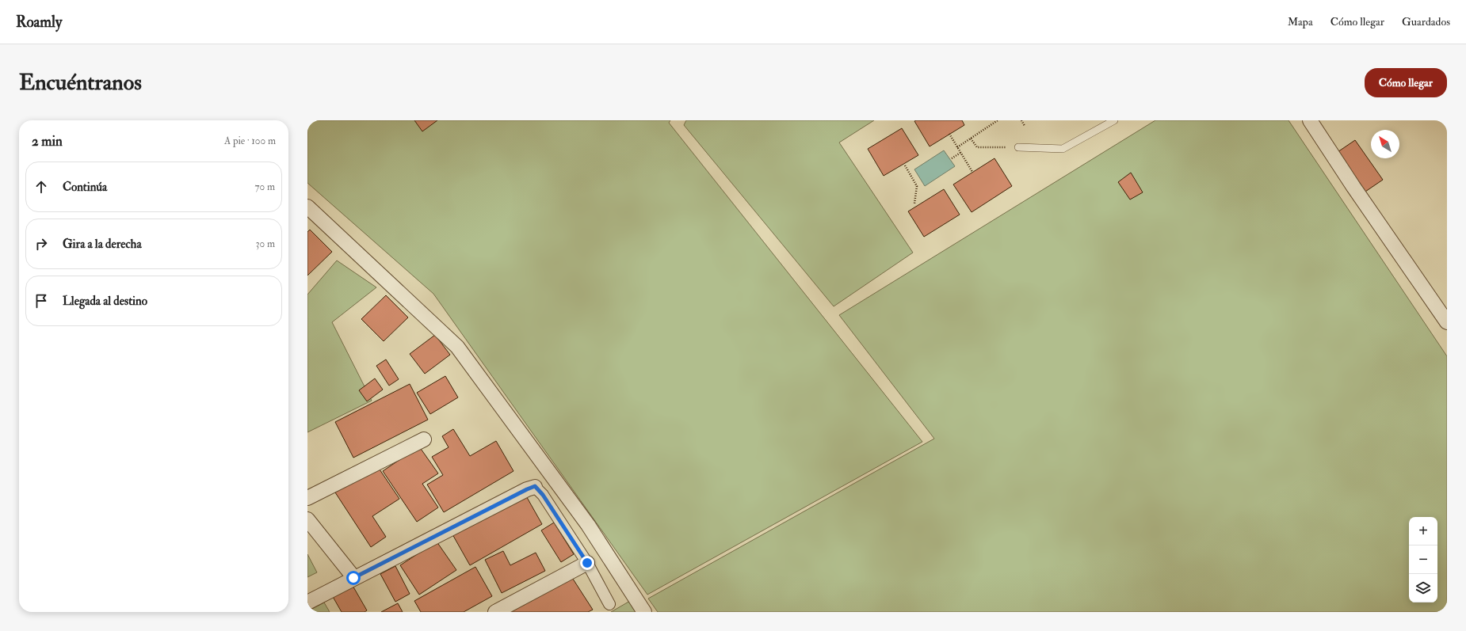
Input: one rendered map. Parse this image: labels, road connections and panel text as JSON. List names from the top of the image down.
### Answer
{
  "north": "top left",
  "page": {
    "header": "Roamly",
    "nav": ["Mapa", "Cómo llegar", "Guardados"],
    "buttons": "Cómo llegar",
    "title": "Encuéntranos",
    "heading": ["2 min", "A pie · 100 m"],
    "list": [
      ["Continúa", "70 m"],
      ["Gira a la derecha", "30 m"],
      "Llegada al destino"
    ],
    "map_buttons": ["+", "−"]
  }
}
